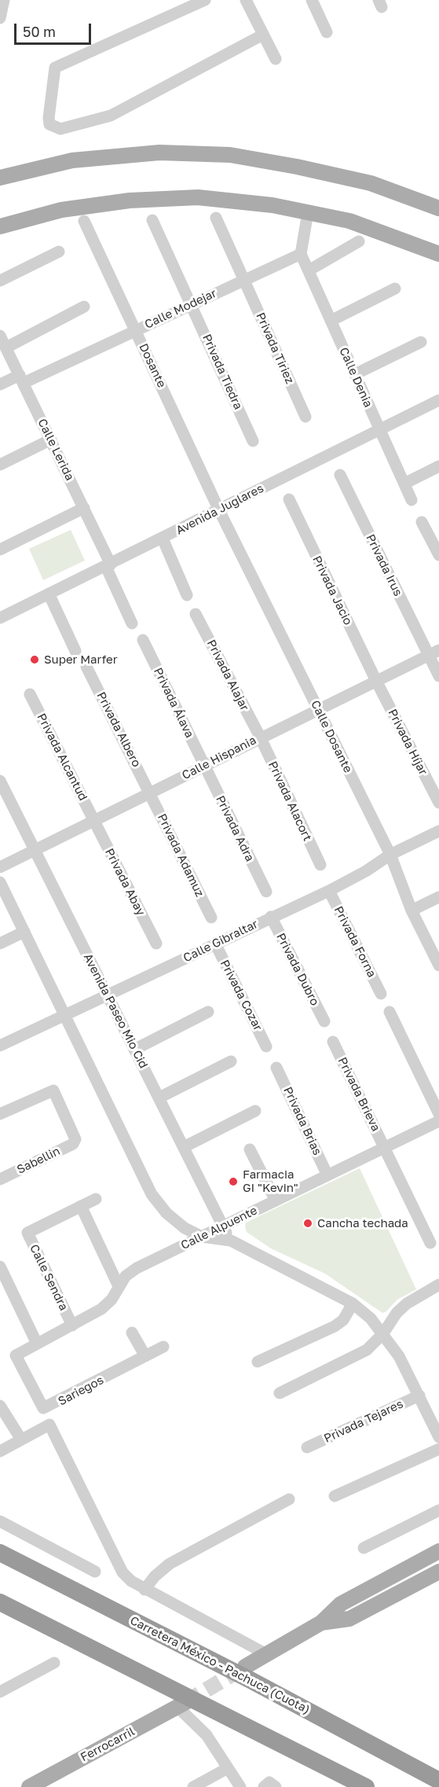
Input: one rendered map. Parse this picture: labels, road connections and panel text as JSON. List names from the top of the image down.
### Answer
{
  "streets": {
    "highway": ["Carretera México - Pachuca (Cuota)"],
    "main road": ["Ferrocarril"],
    "street": [
      "Calle Modejar",
      "Privada Tiriez",
      "Dosante",
      "Privada Tiedra",
      "Calle Denia",
      "Calle Lerida",
      "Avenida Juglares",
      "Privada Irus",
      "Privada Jacio",
      "Privada Alajar",
      "Privada Álava",
      "Privada Albero",
      "Calle Dosante",
      "Privada Híjar",
      "Privada Alcantud",
      "Calle Hispania",
      "Privada Alacort",
      "Privada Adra",
      "Privada Adamuz",
      "Privada Abay",
      "Calle Gibraltar",
      "Privada Forna",
      "Privada Dubro",
      "Privada Cozar",
      "Avenida Paseo Mio Cid",
      "Privada Brieva",
      "Privada Brias",
      "Sabellin",
      "Calle Alpuente",
      "Calle Sendra",
      "Sariegos",
      "Privada Tejares"
    ]
  },
  "crossings": [
    ["Calle Modejar", "Privada Tiriez"],
    ["Calle Modejar", "Dosante"],
    ["Calle Modejar", "Privada Tiedra"],
    ["Calle Modejar", "Calle Denia"],
    ["Calle Modejar", "Calle Lerida"],
    ["Dosante", "Avenida Juglares"],
    ["Dosante", "Calle Dosante"],
    ["Calle Denia", "Avenida Juglares"],
    ["Calle Lerida", "Avenida Juglares"],
    ["Avenida Juglares", "Calle Dosante"],
    ["Privada Irus", "Calle Hispania"],
    ["Privada Jacio", "Privada Híjar"],
    ["Privada Jacio", "Calle Hispania"],
    ["Privada Alajar", "Calle Hispania"],
    ["Privada Alajar", "Privada Alacort"],
    ["Privada Álava", "Calle Hispania"],
    ["Privada Álava", "Privada Adra"],
    ["Privada Albero", "Calle Hispania"],
    ["Privada Albero", "Privada Adamuz"],
    ["Calle Dosante", "Calle Hispania"],
    ["Calle Dosante", "Calle Gibraltar"],
    ["Privada Híjar", "Calle Hispania"],
    ["Privada Alcantud", "Calle Hispania"],
    ["Privada Alcantud", "Privada Abay"],
    ["Calle Hispania", "Privada Alacort"],
    ["Calle Hispania", "Privada Adra"],
    ["Calle Hispania", "Privada Adamuz"],
    ["Calle Hispania", "Privada Abay"],
    ["Calle Hispania", "Avenida Paseo Mio Cid"],
    ["Calle Gibraltar", "Privada Forna"],
    ["Calle Gibraltar", "Privada Dubro"],
    ["Calle Gibraltar", "Privada Cozar"],
    ["Calle Gibraltar", "Avenida Paseo Mio Cid"],
    ["Avenida Paseo Mio Cid", "Calle Alpuente"],
    ["Privada Brieva", "Calle Alpuente"],
    ["Privada Brias", "Calle Alpuente"],
    ["Calle Alpuente", "Calle Sendra"],
    ["Calle Alpuente", "Sariegos"]
  ],
  "places": ["Super Marfer", "Farmacia GI \"Kevin\"", "Cancha techada"],
  "scale_bar": "50 m"
}
